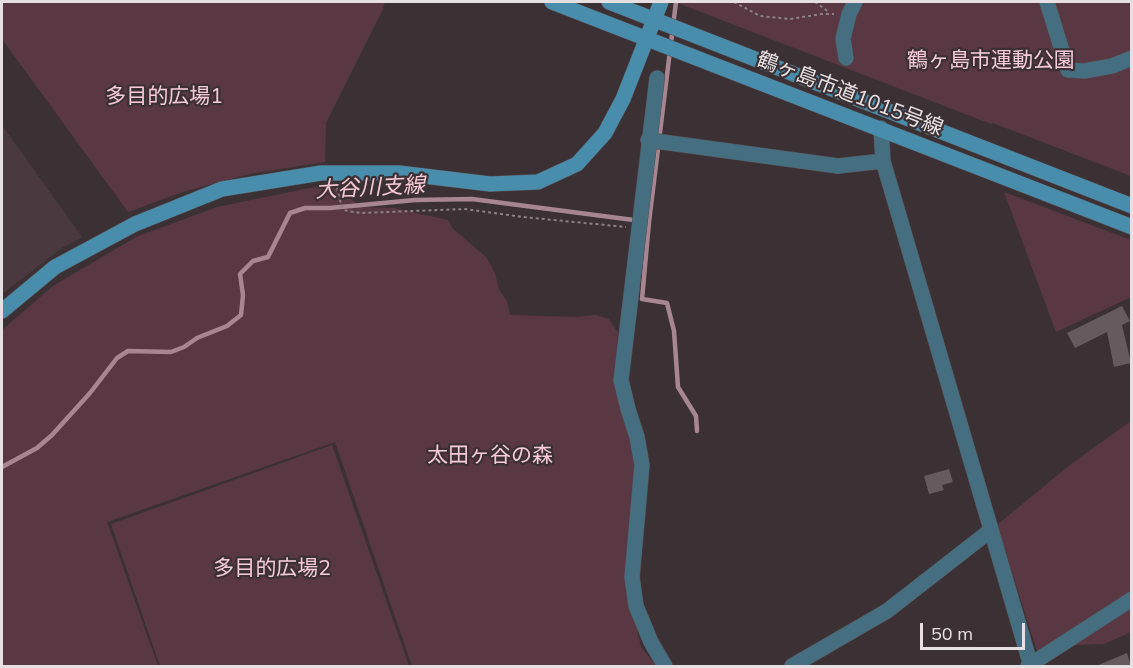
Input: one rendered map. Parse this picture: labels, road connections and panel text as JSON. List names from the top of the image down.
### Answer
{
  "streets": {
    "street": ["鶴ヶ島市道1015号線"]
  },
  "water": ["大谷川支線"],
  "parks": [
    "鶴ヶ島市運動公園",
    "多目的広場1",
    "太田ヶ谷の森",
    "多目的広場2"
  ],
  "scale_bar": "50 m"
}
